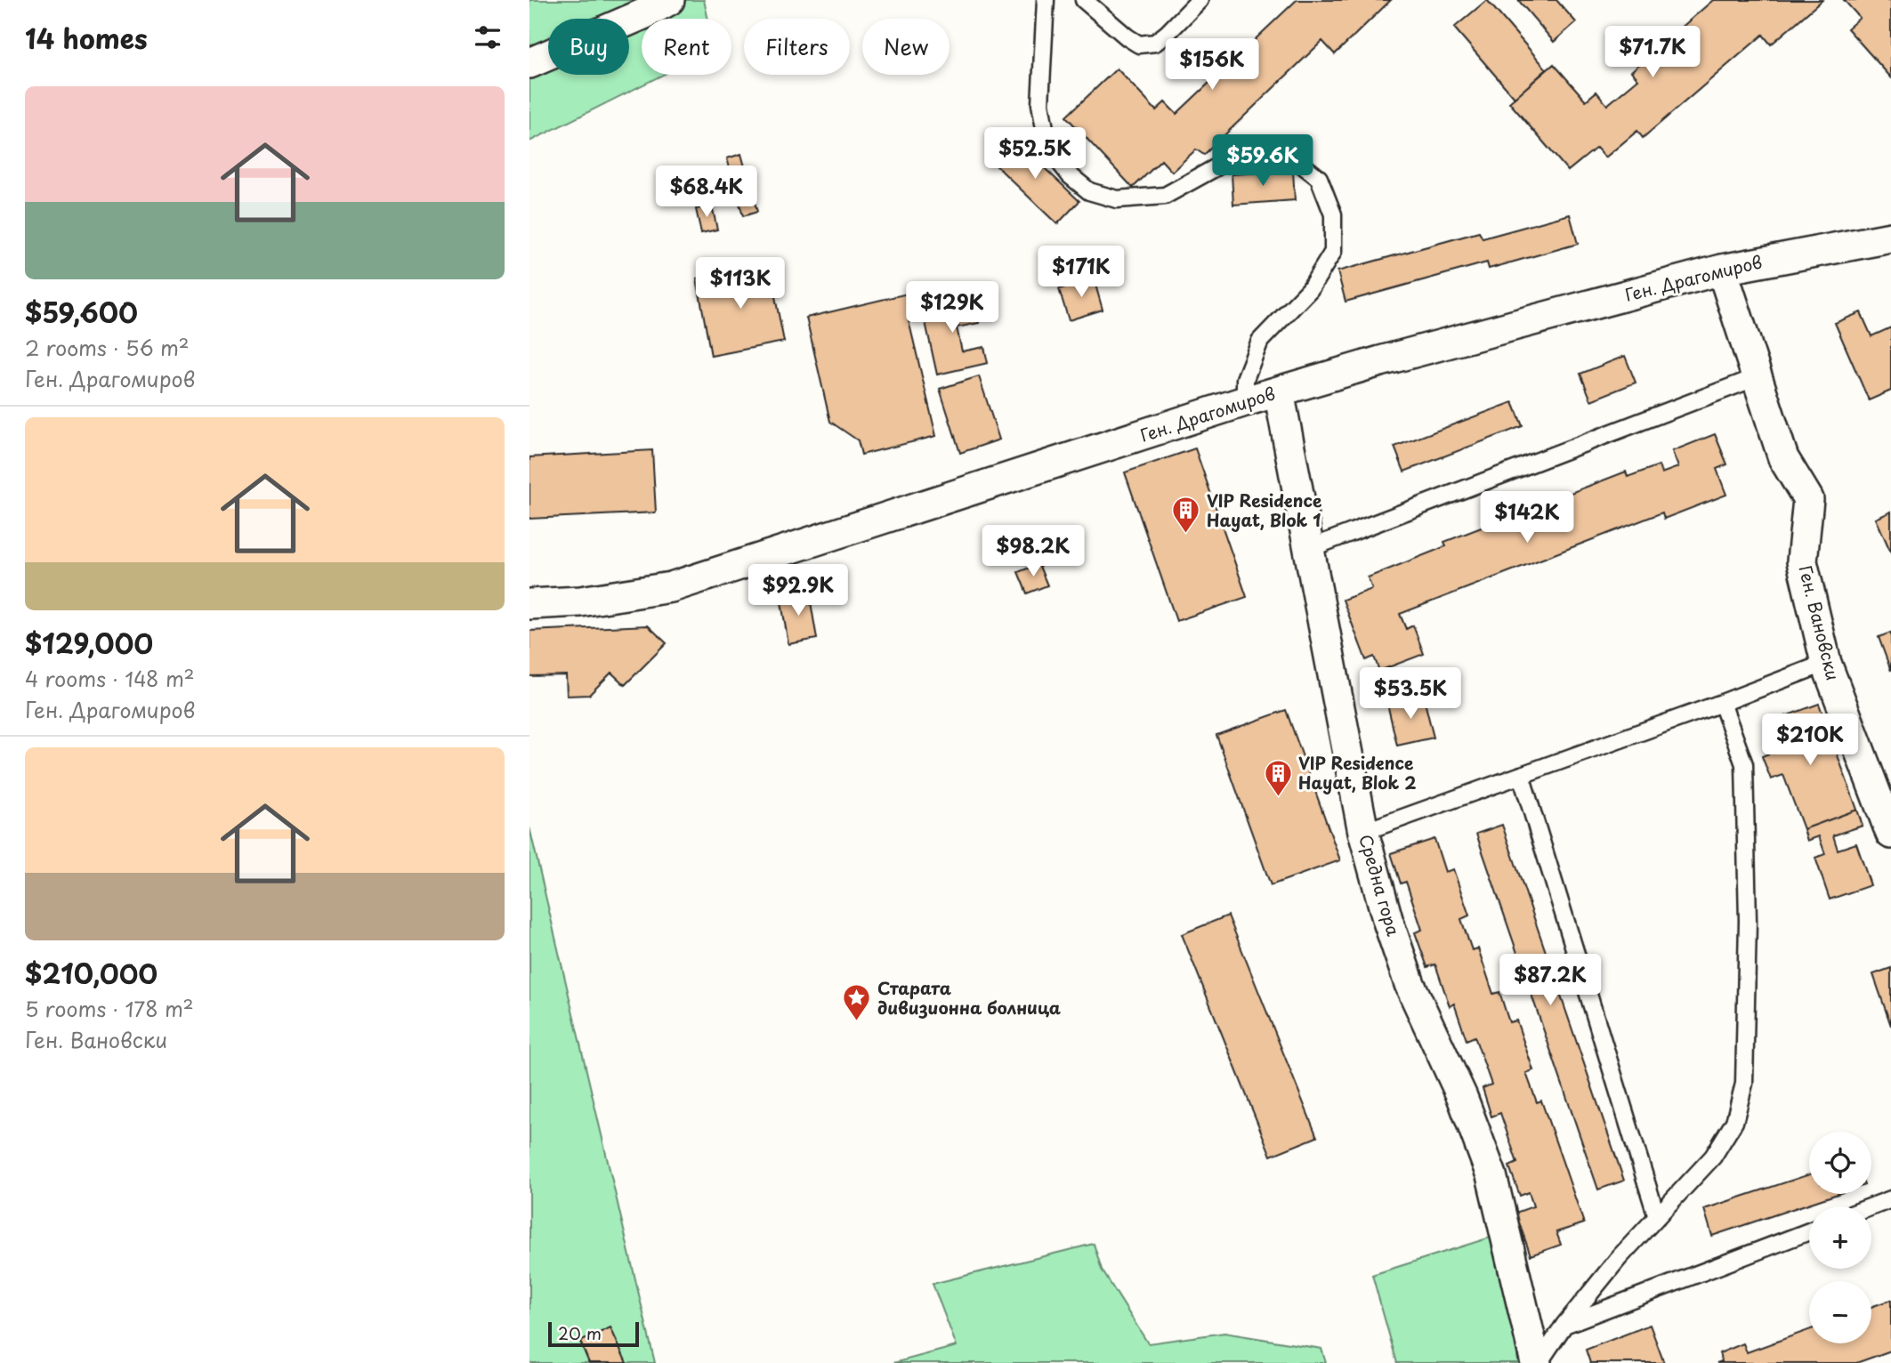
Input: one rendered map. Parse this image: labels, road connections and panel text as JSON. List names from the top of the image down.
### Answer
{
  "streets": {
    "street": ["Ген. Драгомиров", "Ген. Вановски", "Средна гора"]
  },
  "crossings": [
    ["Ген. Драгомиров", "Ген. Вановски"],
    ["Ген. Драгомиров", "Средна гора"]
  ],
  "places": {
    "building": ["VIP Residence Hayat, Blok 1", "VIP Residence Hayat, Blok 2"],
    "place": ["Старата дивизионна болница"]
  },
  "scale_bar": "20 m",
  "page": {
    "heading": "14 homes",
    "chip": [
      "Buy",
      "Rent",
      "Filters",
      "New"
    ],
    "price": [
      "$71.7K",
      "$156K",
      "$52.5K",
      "$59.6K",
      "$68.4K",
      "$171K",
      "$113K",
      "$129K",
      "$142K",
      "$98.2K",
      "$92.9K",
      "$53.5K",
      "$210K",
      "$87.2K"
    ],
    "list": [
      {
        "name": "$59,600",
        "note": "2 rooms · 56 m² · Ген. Драгомиров"
      },
      {
        "name": "$129,000",
        "note": "4 rooms · 148 m² · Ген. Драгомиров"
      },
      {
        "name": "$210,000",
        "note": "5 rooms · 178 m² · Ген. Вановски"
      }
    ],
    "map_buttons": ["+", "−"],
    "scale": "20 m"
  }
}
